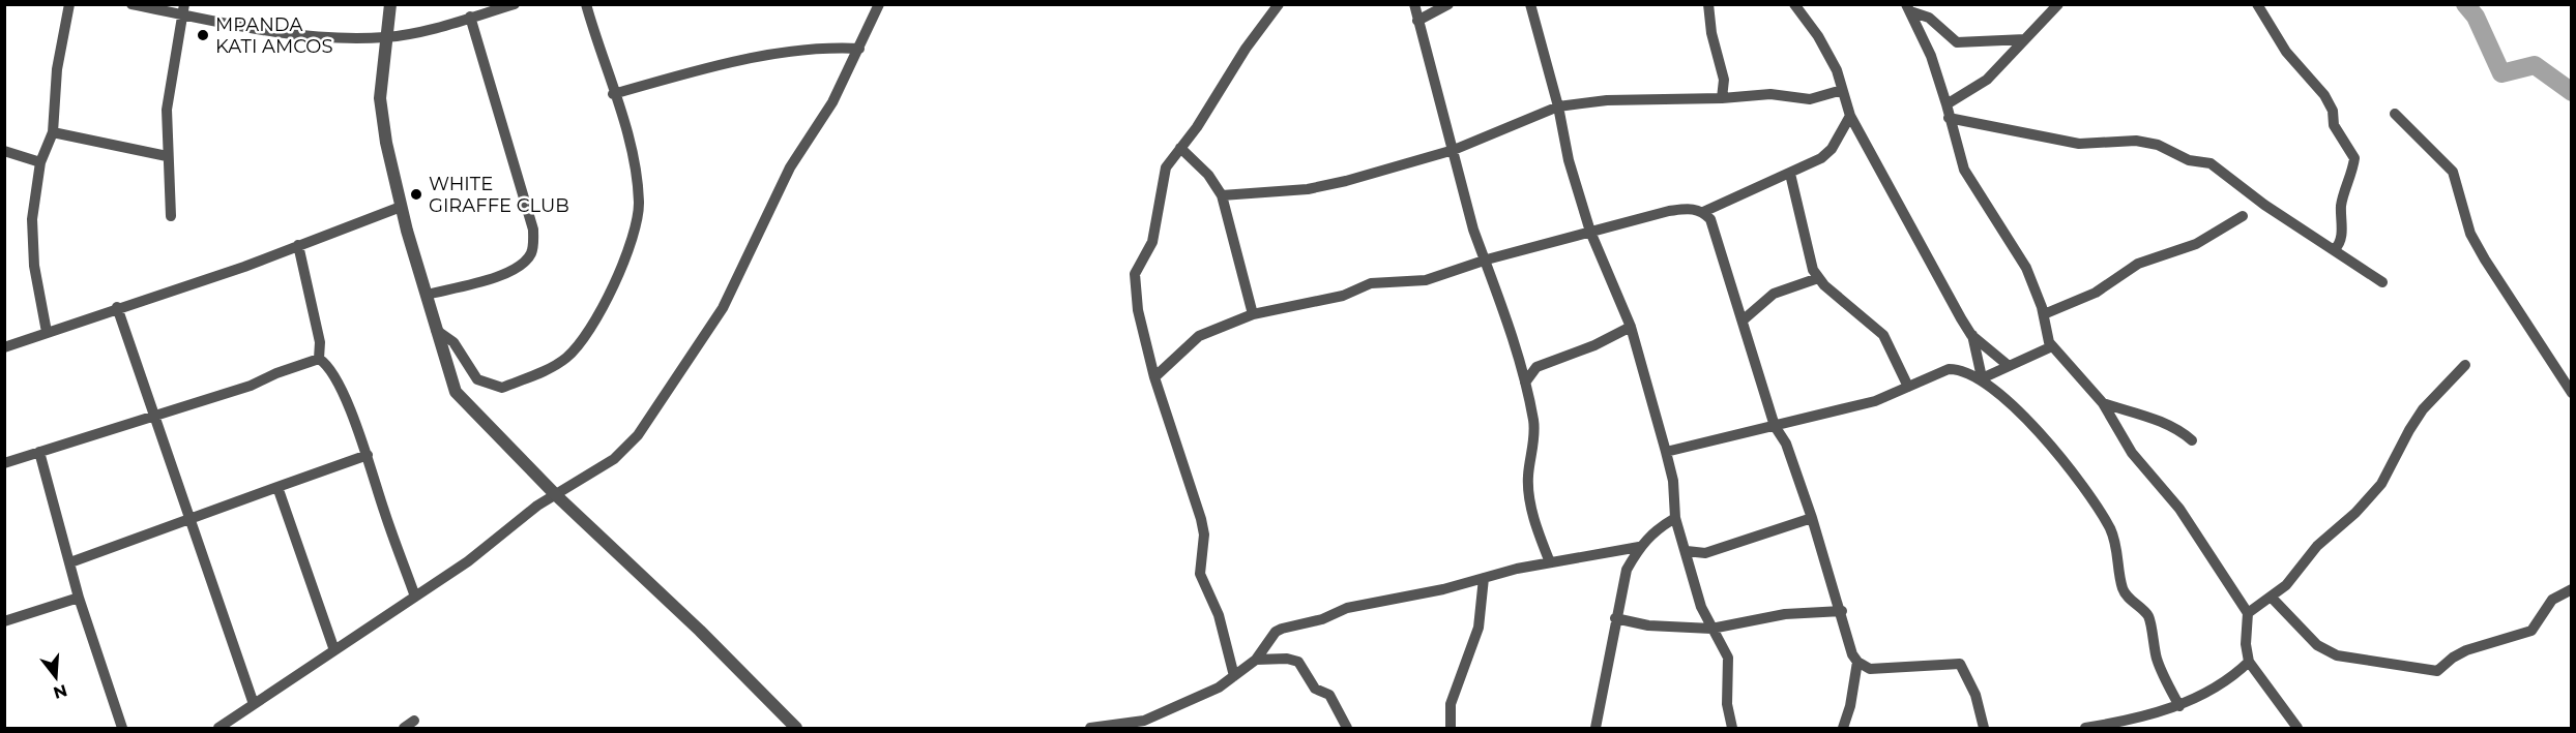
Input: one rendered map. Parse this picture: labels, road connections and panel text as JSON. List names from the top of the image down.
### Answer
{
  "places": ["MPANDA KATI AMCOS", "WHITE GIRAFFE CLUB"],
  "north": "bottom"
}
